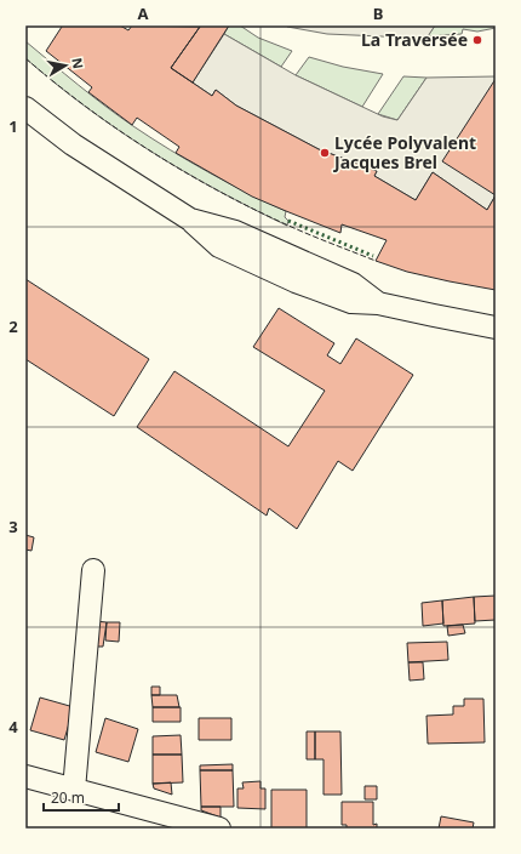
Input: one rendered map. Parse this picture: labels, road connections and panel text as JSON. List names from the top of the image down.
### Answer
{
  "places": ["La Traversée", "Lycée Polyvalent Jacques Brel"],
  "scale_bar": "20 m",
  "north": "right",
  "grid": {
    "columns": ["A", "B"],
    "rows": [
      "1",
      "2",
      "3",
      "4"
    ]
  }
}
